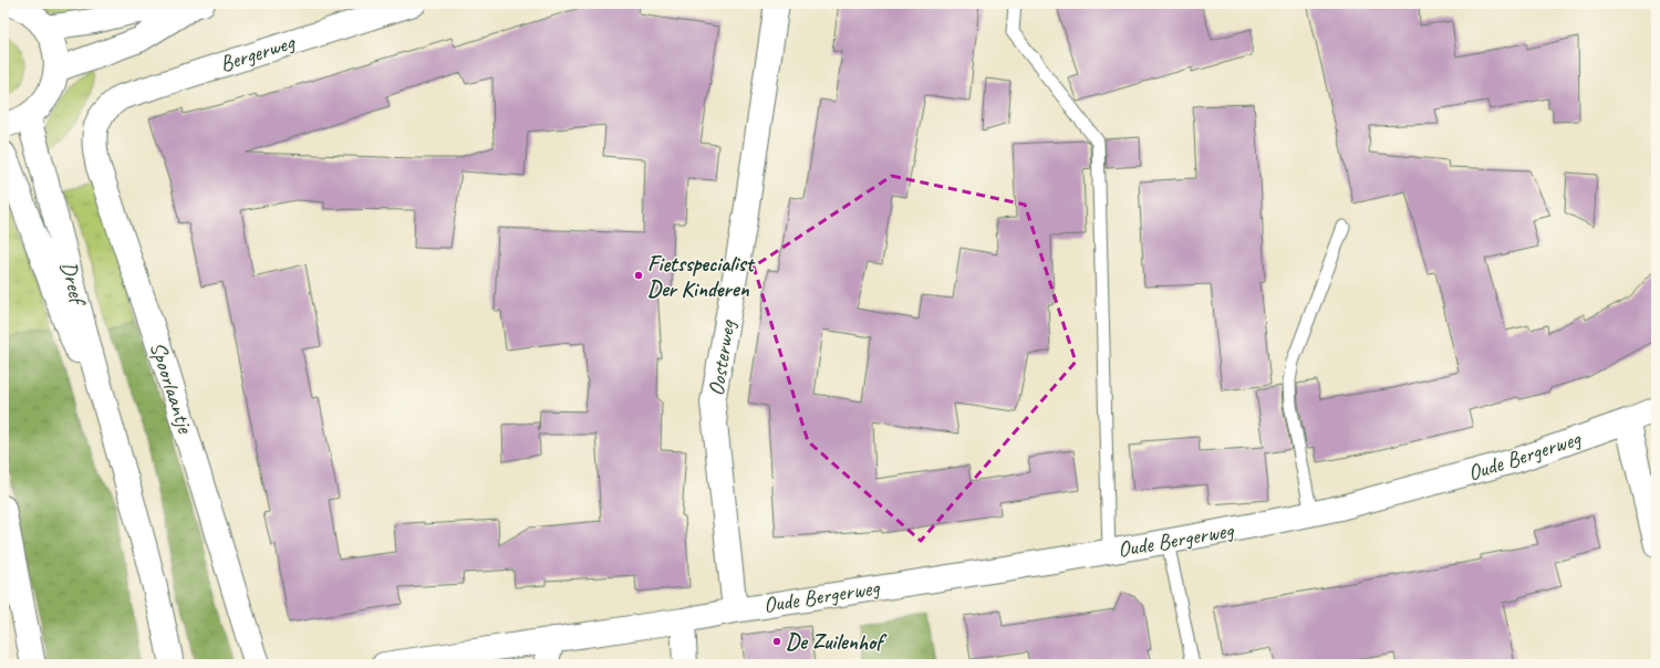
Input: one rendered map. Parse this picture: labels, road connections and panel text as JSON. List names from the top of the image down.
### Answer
{
  "streets": {
    "street": [
      "Bergerweg",
      "Dreef",
      "Oosterweg",
      "Spoorlaantje",
      "Oude Bergerweg"
    ]
  },
  "crossings": [
    ["Bergerweg", "Spoorlaantje"],
    ["Oosterweg", "Oude Bergerweg"]
  ],
  "places": ["Fietsspecialist Der Kinderen", "De Zuilenhof"]
}
